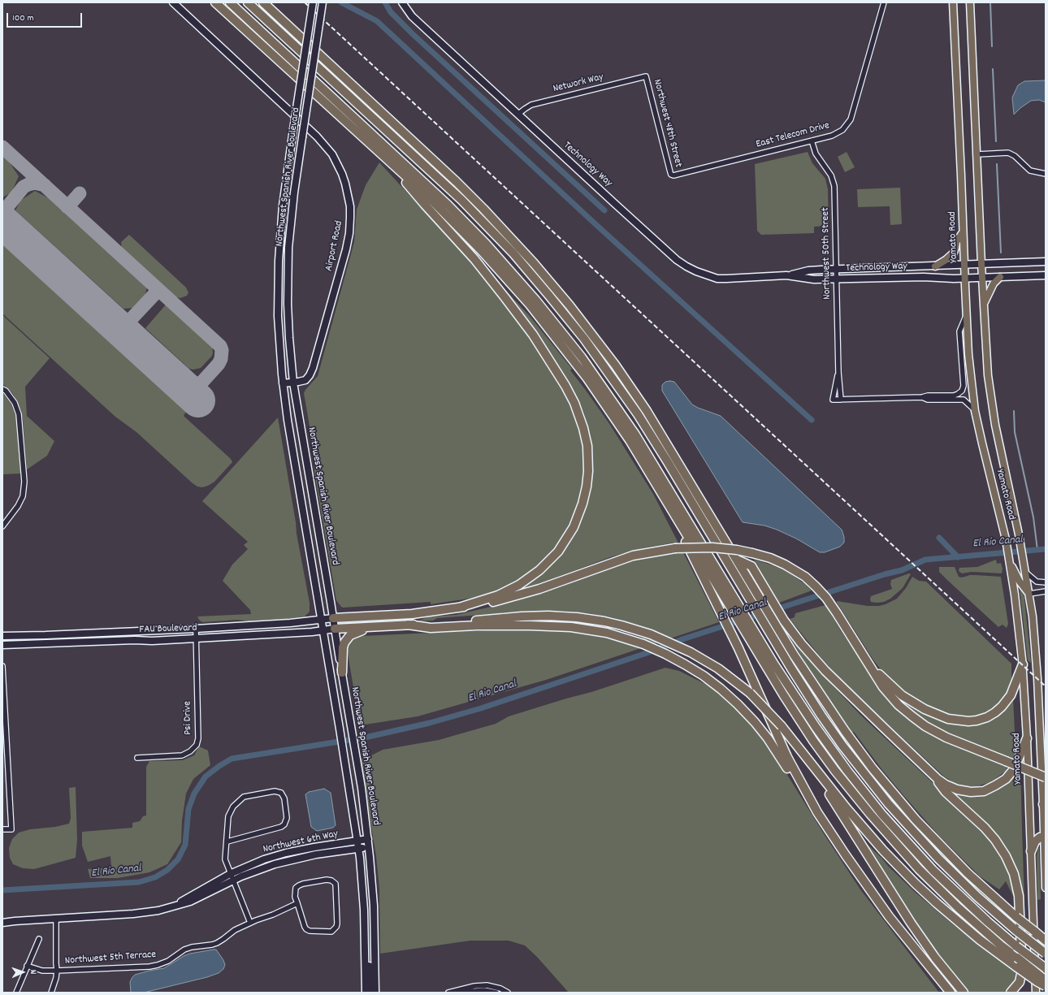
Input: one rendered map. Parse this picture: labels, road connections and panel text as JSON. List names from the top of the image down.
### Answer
{
  "streets": {
    "main road": ["Yamato Road"],
    "street": [
      "Network Way",
      "Northwest 48th Street",
      "East Telecom Drive",
      "Technology Way",
      "Northwest Spanish River Boulevard",
      "Airport Road",
      "Northwest 50th Street",
      "FAU Boulevard",
      "Psi Drive",
      "Northwest 6th Way",
      "Northwest 5th Terrace"
    ]
  },
  "crossings": [
    ["Network Way", "Northwest 48th Street"],
    ["Network Way", "Technology Way"],
    ["Northwest 48th Street", "East Telecom Drive"],
    ["East Telecom Drive", "Northwest 50th Street"],
    ["Technology Way", "Yamato Road"],
    ["Technology Way", "Northwest 50th Street"],
    ["Northwest Spanish River Boulevard", "Airport Road"],
    ["Northwest Spanish River Boulevard", "FAU Boulevard"],
    ["Northwest Spanish River Boulevard", "Northwest 6th Way"],
    ["FAU Boulevard", "Psi Drive"]
  ],
  "water": ["El Rio Canal"],
  "scale_bar": "100 m",
  "north": "right"
}
